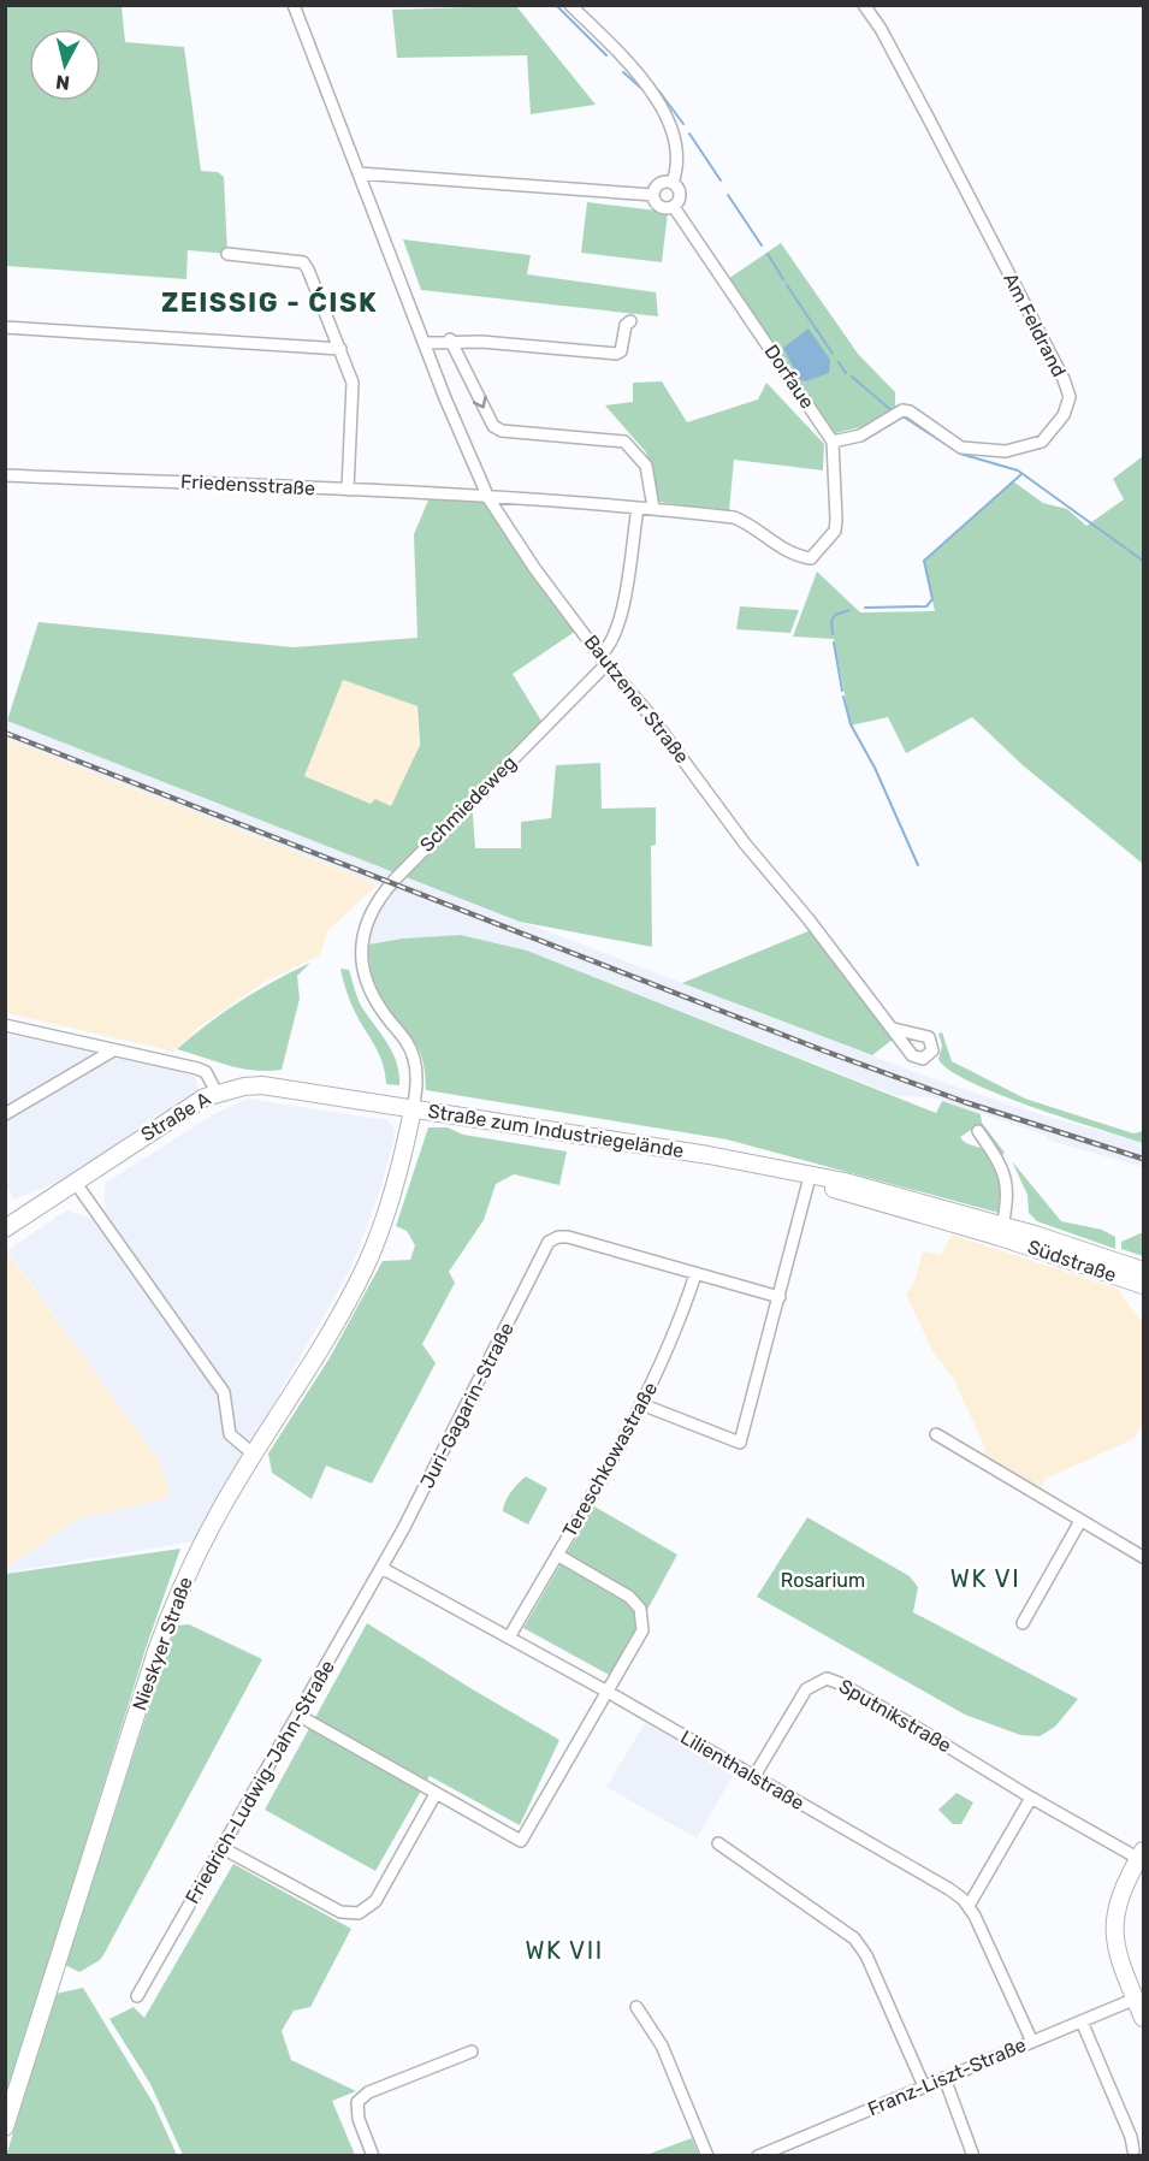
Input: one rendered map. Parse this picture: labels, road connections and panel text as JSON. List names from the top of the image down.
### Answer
{
  "streets": {
    "main road": [
      "Straße A",
      "Straße zum Industriegelände",
      "Südstraße",
      "Nieskyer Straße"
    ],
    "street": [
      "Am Feldrand",
      "Dorfaue",
      "Friedensstraße",
      "Bautzener Straße",
      "Schmiedeweg",
      "Juri-Gagarin-Straße",
      "Tereschkowastraße",
      "Sputnikstraße",
      "Lilienthalstraße",
      "Friedrich-Ludwig-Jahn-Straße",
      "Franz-Liszt-Straße"
    ]
  },
  "crossings": [
    ["Am Feldrand", "Dorfaue"],
    ["Am Feldrand", "Friedensstraße"],
    ["Dorfaue", "Friedensstraße"],
    ["Dorfaue", "Bautzener Straße"],
    ["Friedensstraße", "Bautzener Straße"],
    ["Friedensstraße", "Schmiedeweg"],
    ["Bautzener Straße", "Schmiedeweg"],
    ["Schmiedeweg", "Straße zum Industriegelände"],
    ["Straße A", "Straße zum Industriegelände"],
    ["Straße A", "Nieskyer Straße"],
    ["Straße zum Industriegelände", "Südstraße"],
    ["Straße zum Industriegelände", "Nieskyer Straße"],
    ["Juri-Gagarin-Straße", "Tereschkowastraße"],
    ["Juri-Gagarin-Straße", "Lilienthalstraße"],
    ["Juri-Gagarin-Straße", "Friedrich-Ludwig-Jahn-Straße"],
    ["Tereschkowastraße", "Lilienthalstraße"],
    ["Sputnikstraße", "Lilienthalstraße"],
    ["Lilienthalstraße", "Friedrich-Ludwig-Jahn-Straße"],
    ["Lilienthalstraße", "Franz-Liszt-Straße"]
  ],
  "districts": ["ZEISSIG - ĆISK", "WK VI", "WK VII"],
  "parks": ["Rosarium"],
  "north": "bottom"
}
